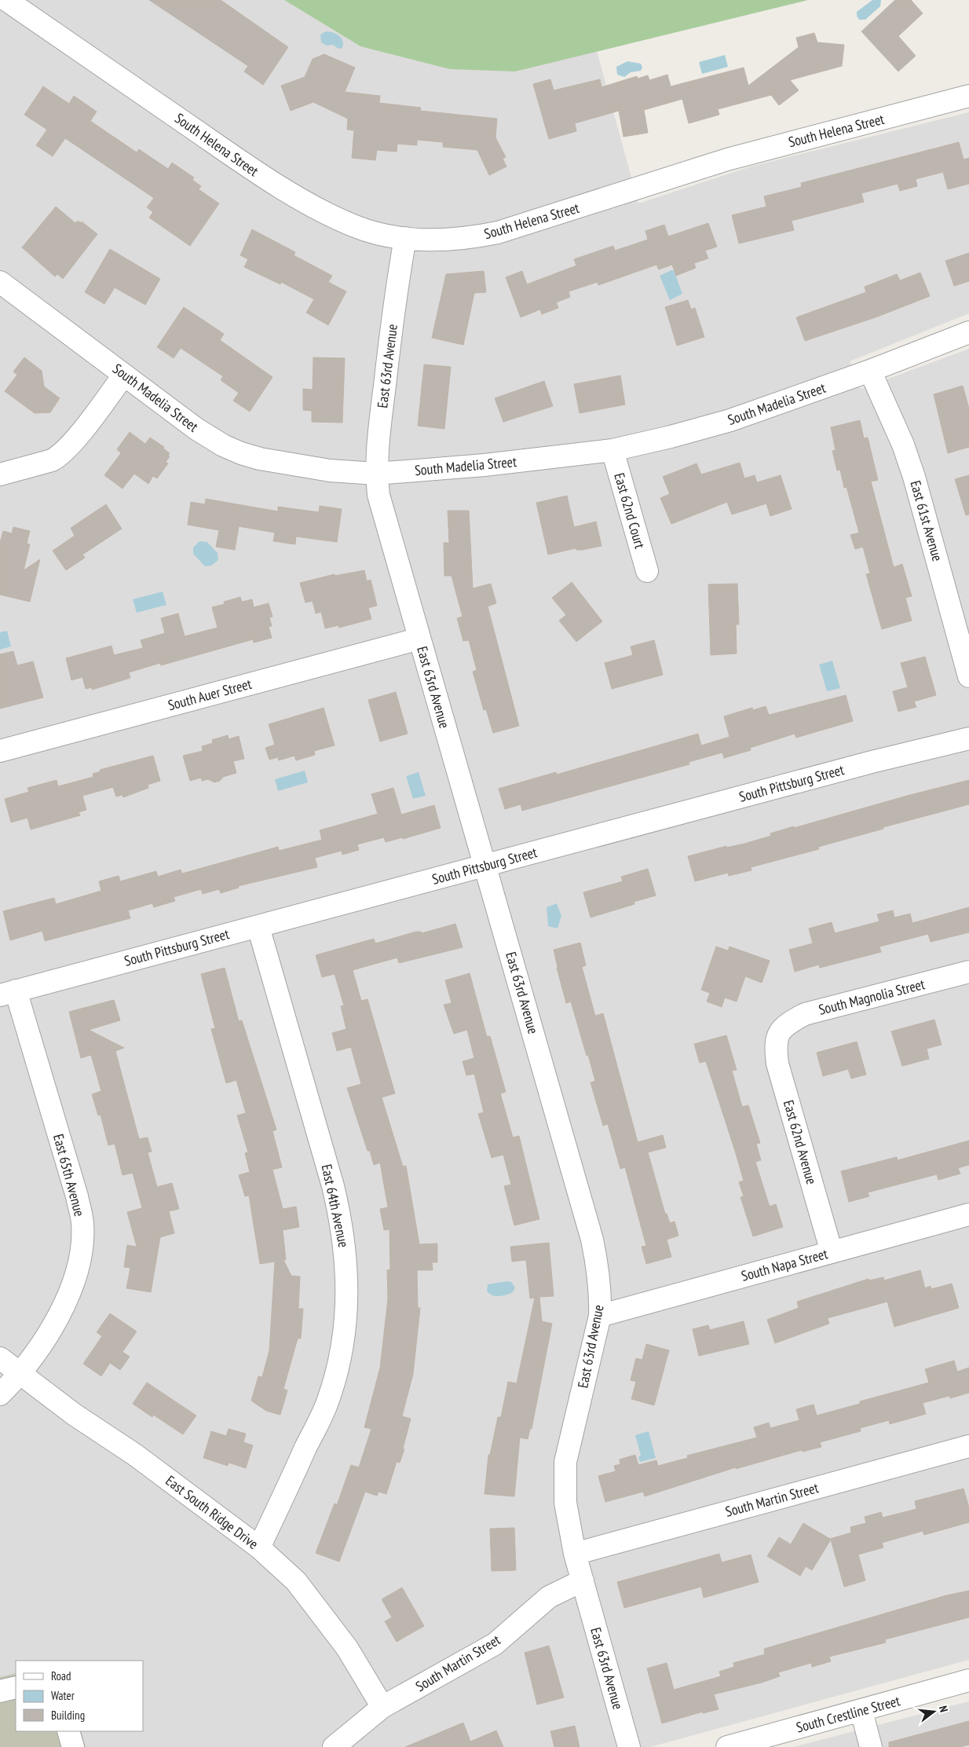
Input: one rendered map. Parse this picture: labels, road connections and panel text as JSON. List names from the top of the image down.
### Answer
{
  "streets": {
    "street": [
      "South Helena Street",
      "East 63rd Avenue",
      "South Madelia Street",
      "East 62nd Court",
      "East 61st Avenue",
      "South Auer Street",
      "South Pittsburg Street",
      "South Magnolia Street",
      "East 62nd Avenue",
      "East 65th Avenue",
      "East 64th Avenue",
      "South Napa Street",
      "South Martin Street",
      "East South Ridge Drive",
      "South Crestline Street"
    ]
  },
  "crossings": [
    ["South Helena Street", "East 63rd Avenue"],
    ["East 63rd Avenue", "South Madelia Street"],
    ["East 63rd Avenue", "South Auer Street"],
    ["East 63rd Avenue", "South Pittsburg Street"],
    ["East 63rd Avenue", "South Napa Street"],
    ["East 63rd Avenue", "South Martin Street"],
    ["South Madelia Street", "East 62nd Court"],
    ["South Madelia Street", "East 61st Avenue"],
    ["South Pittsburg Street", "East 65th Avenue"],
    ["South Pittsburg Street", "East 64th Avenue"],
    ["South Magnolia Street", "East 62nd Avenue"],
    ["East 62nd Avenue", "South Napa Street"],
    ["East 65th Avenue", "East South Ridge Drive"],
    ["East 64th Avenue", "East South Ridge Drive"],
    ["South Martin Street", "East South Ridge Drive"]
  ],
  "legend": ["Road", "Water", "Building"],
  "north": "right"
}
